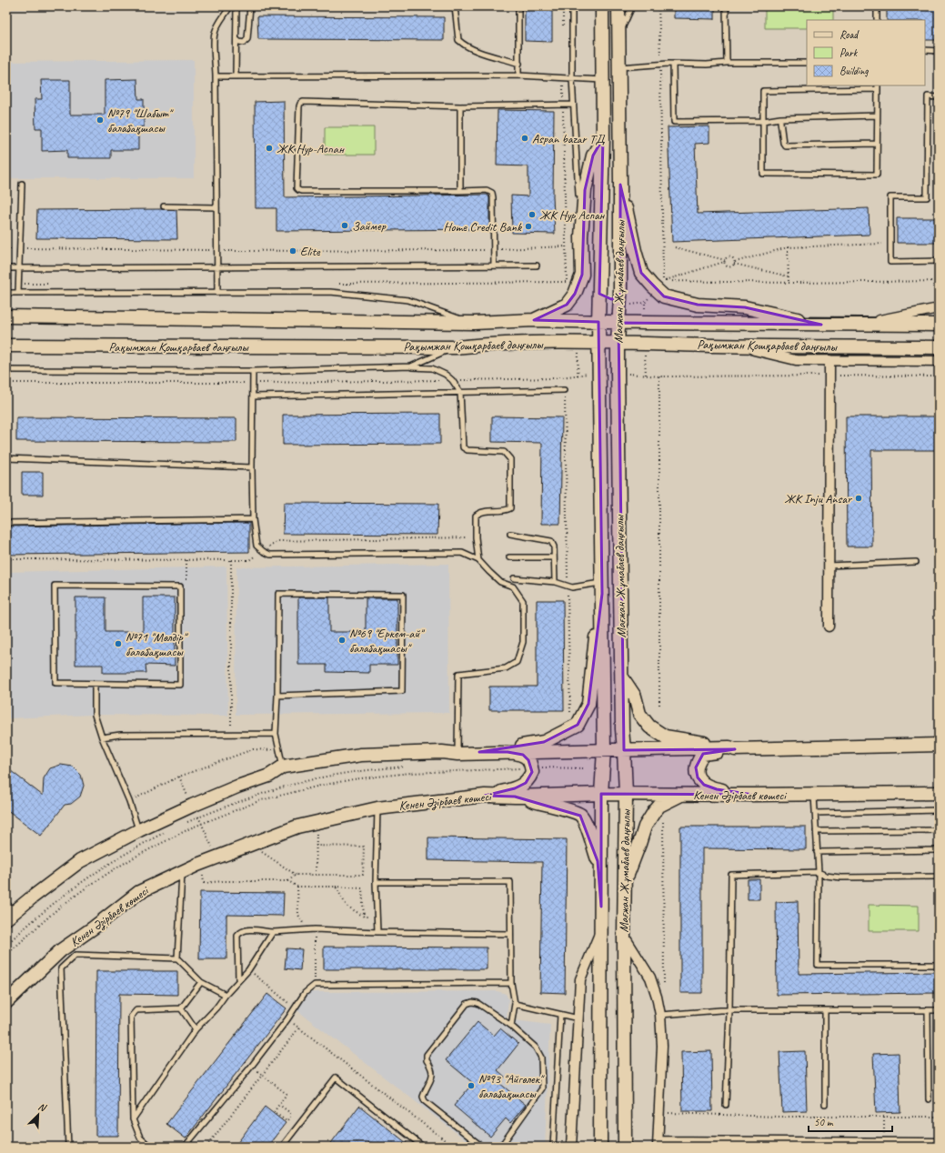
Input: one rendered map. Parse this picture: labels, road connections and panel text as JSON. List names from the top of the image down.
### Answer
{
  "streets": {
    "main road": ["Мағжан Жұмабаев даңғылы", "Рақымжан Қошқарбаев даңғылы", "Кенен Әзірбаев көшесі"]
  },
  "crossings": [
    ["Мағжан Жұмабаев даңғылы", "Рақымжан Қошқарбаев даңғылы"],
    ["Мағжан Жұмабаев даңғылы", "Кенен Әзірбаев көшесі"]
  ],
  "places": [
    "№79 \"Шабыт\" балабақшасы",
    "Aspan bazar ТД",
    "ЖК Нур-Аспан",
    "ЖК Нур Аспан",
    "Займер",
    "Home Credit Bank",
    "Elite",
    "ЖК Inju Ansar",
    "№69 \"Еркем-ай\" балабақшасы\"",
    "№71 \"Мөлдір\" балабақшасы",
    "№93 \"Айгөлек\" балабақшасы"
  ],
  "legend": ["Road", "Park", "Building"],
  "scale_bar": "50 m",
  "north": "top right"
}
